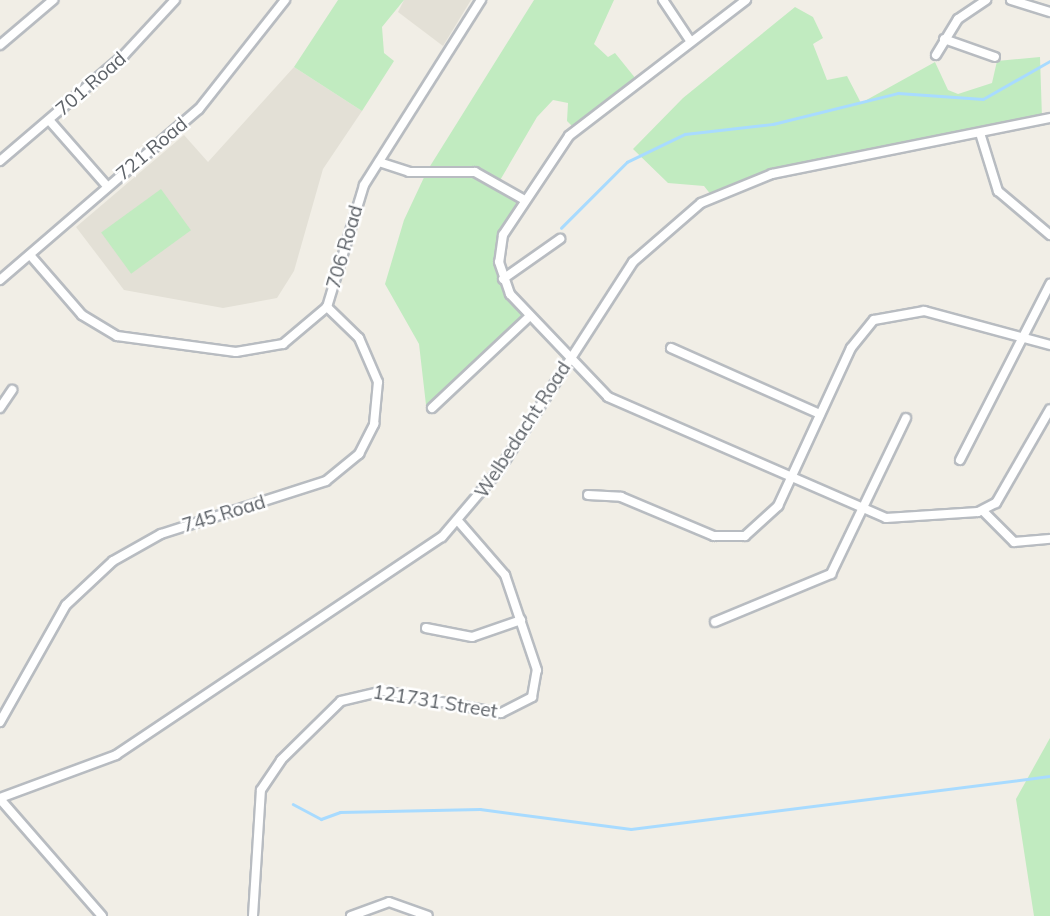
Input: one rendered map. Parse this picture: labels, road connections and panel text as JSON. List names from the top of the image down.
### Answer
{
  "streets": {
    "street": [
      "701 Road",
      "721 Road",
      "706 Road",
      "Welbedacht Road",
      "745 Road",
      "121731 Street"
    ]
  },
  "crossings": [
    ["721 Road", "706 Road"],
    ["706 Road", "745 Road"],
    ["Welbedacht Road", "121731 Street"]
  ]
}
